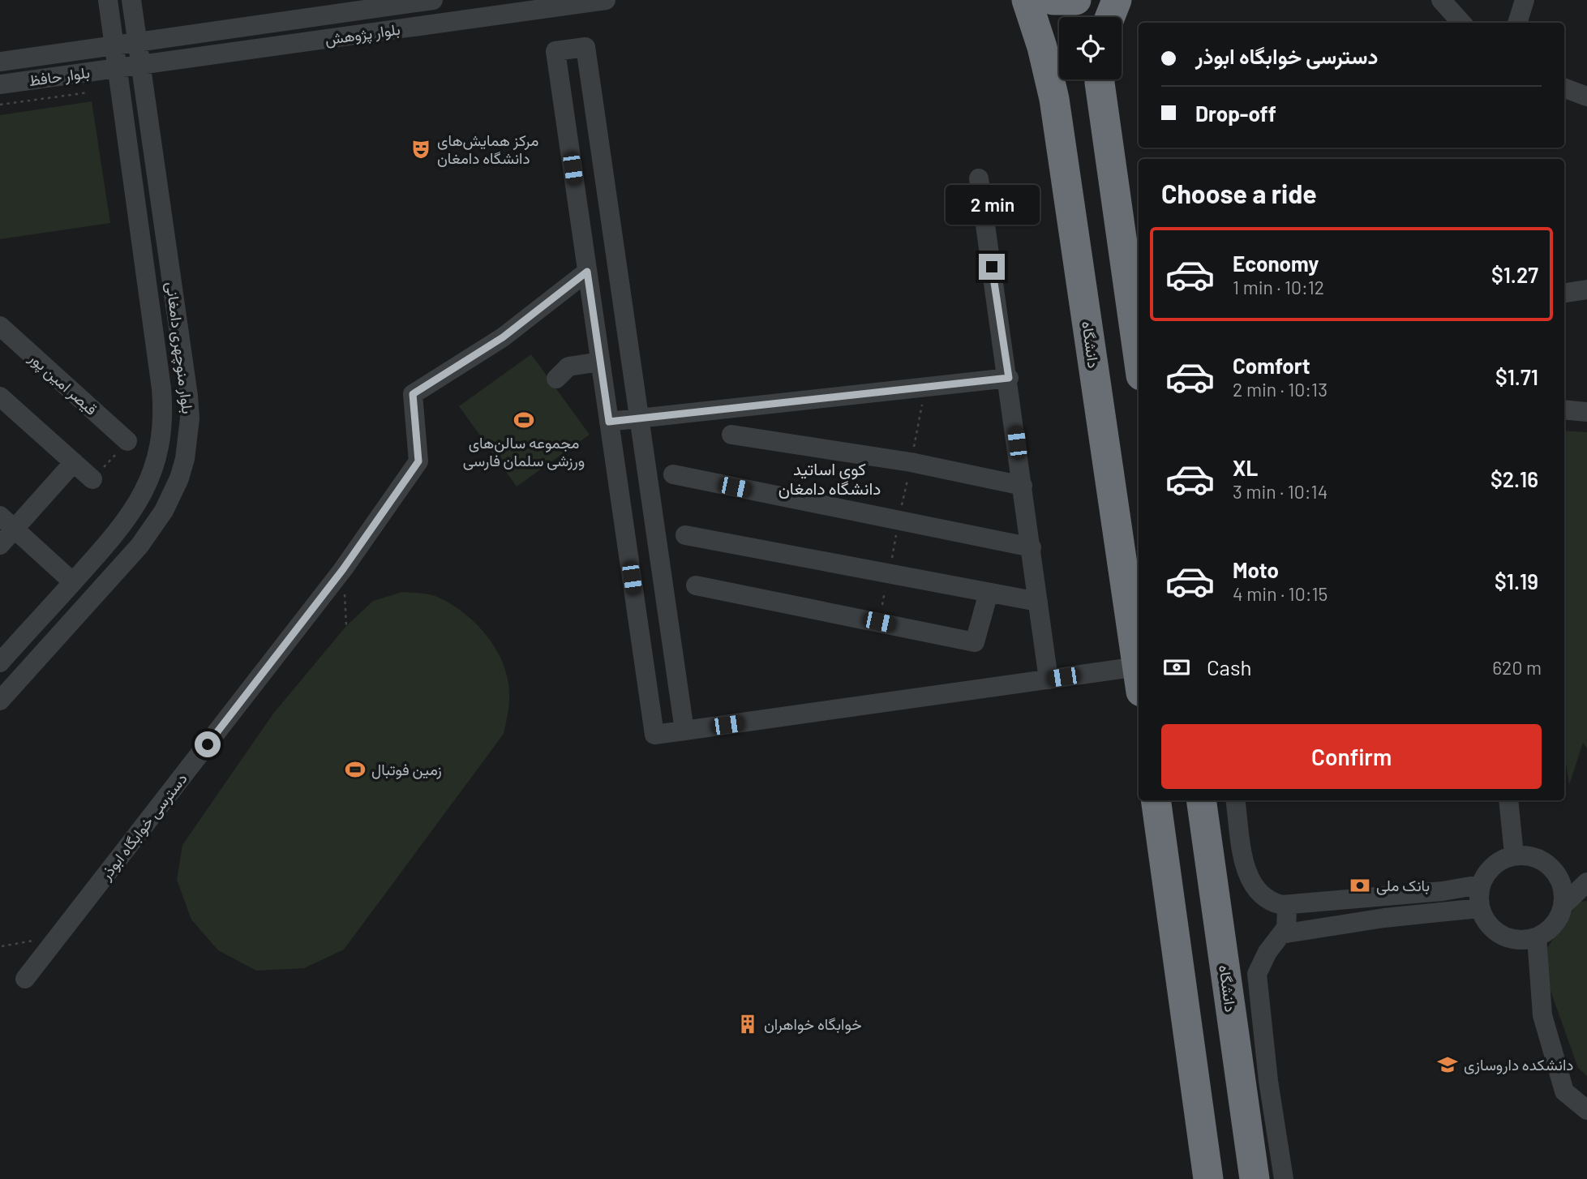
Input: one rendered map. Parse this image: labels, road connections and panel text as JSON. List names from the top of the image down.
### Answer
{
  "streets": {
    "highway": ["دانشگاه"],
    "street": [
      "بلوار پژوهش",
      "بلوار حافظ",
      "بلوار منوچهری دامغانی",
      "قیصر امین پور",
      "دسترسی خوابگاه ابوذر"
    ]
  },
  "crossings": [
    ["بلوار پژوهش", "بلوار حافظ"],
    ["بلوار پژوهش", "بلوار منوچهری دامغانی"],
    ["بلوار حافظ", "بلوار منوچهری دامغانی"]
  ],
  "districts": ["کوی اساتید دانشگاه دامغان"],
  "places": {
    "theatre": ["مرکز همایش‌های دانشگاه دامغان"],
    "sports": ["مجموعه سالن‌های ورزشی سلمان فارسی", "زمین فوتبال"],
    "bank": ["بانک ملی"],
    "building": ["خوابگاه خواهران"],
    "school or university": ["دانشکده داروسازی"]
  },
  "page": {
    "banner": ["دسترسی خوابگاه ابوذر", "Drop-off"],
    "heading": "Choose a ride",
    "bubble": "2 min",
    "list": [
      {
        "name": "Economy",
        "note": "1 min · 10:12",
        "value": "$1.27"
      },
      {
        "name": "Comfort",
        "note": "2 min · 10:13",
        "value": "$1.71"
      },
      {
        "name": "XL",
        "note": "3 min · 10:14",
        "value": "$2.16"
      },
      {
        "name": "Moto",
        "note": "4 min · 10:15",
        "value": "$1.19"
      }
    ],
    "pay": ["Cash", "620 m"],
    "buttons": "Confirm"
  }
}
